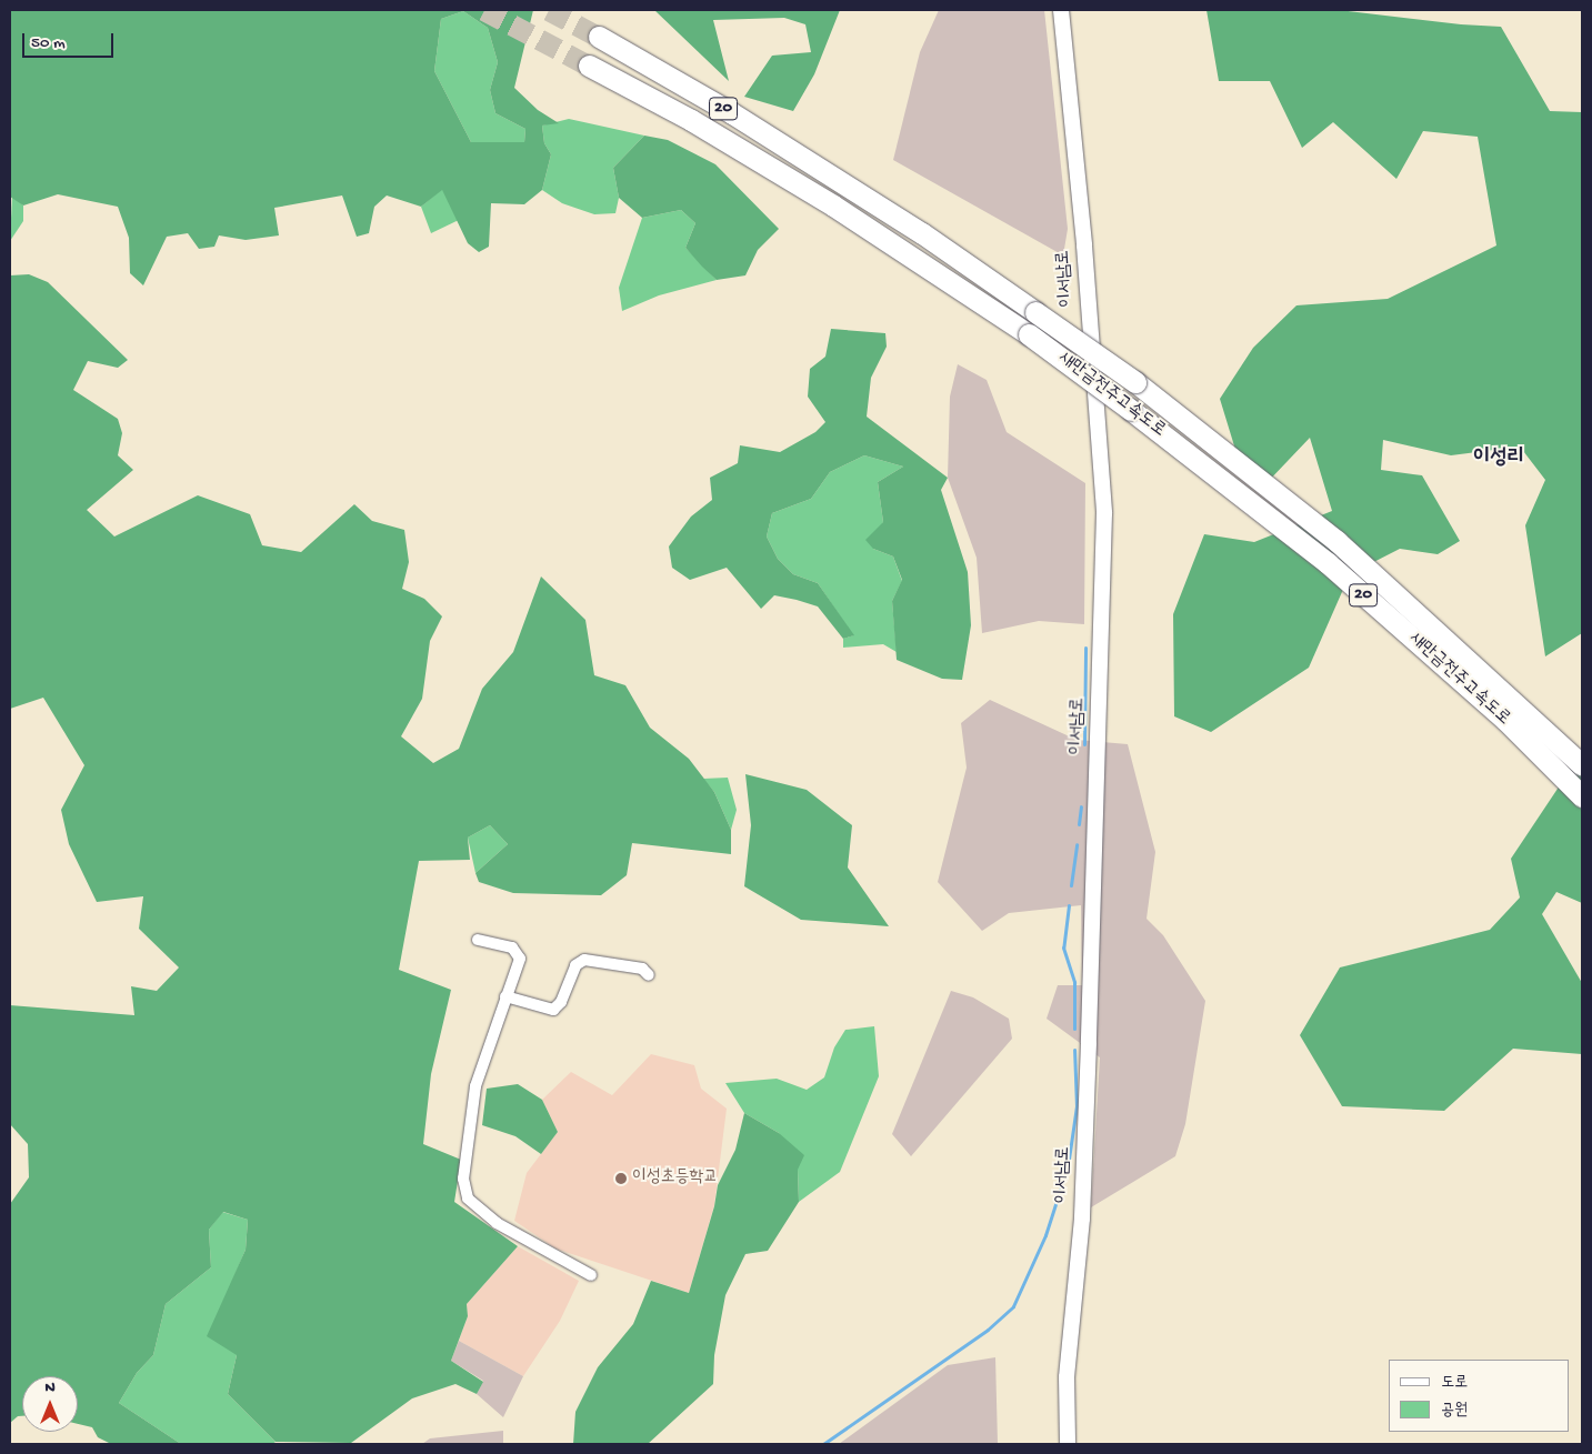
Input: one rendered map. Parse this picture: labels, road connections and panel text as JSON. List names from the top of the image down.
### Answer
{
  "streets": {
    "highway": ["20", "새만금전주고속도로"],
    "main road": ["이서남로"]
  },
  "districts": ["이성리"],
  "places": ["이성초등학교"],
  "legend": ["도로", "공원"],
  "scale_bar": "50 m",
  "north": "top"
}
